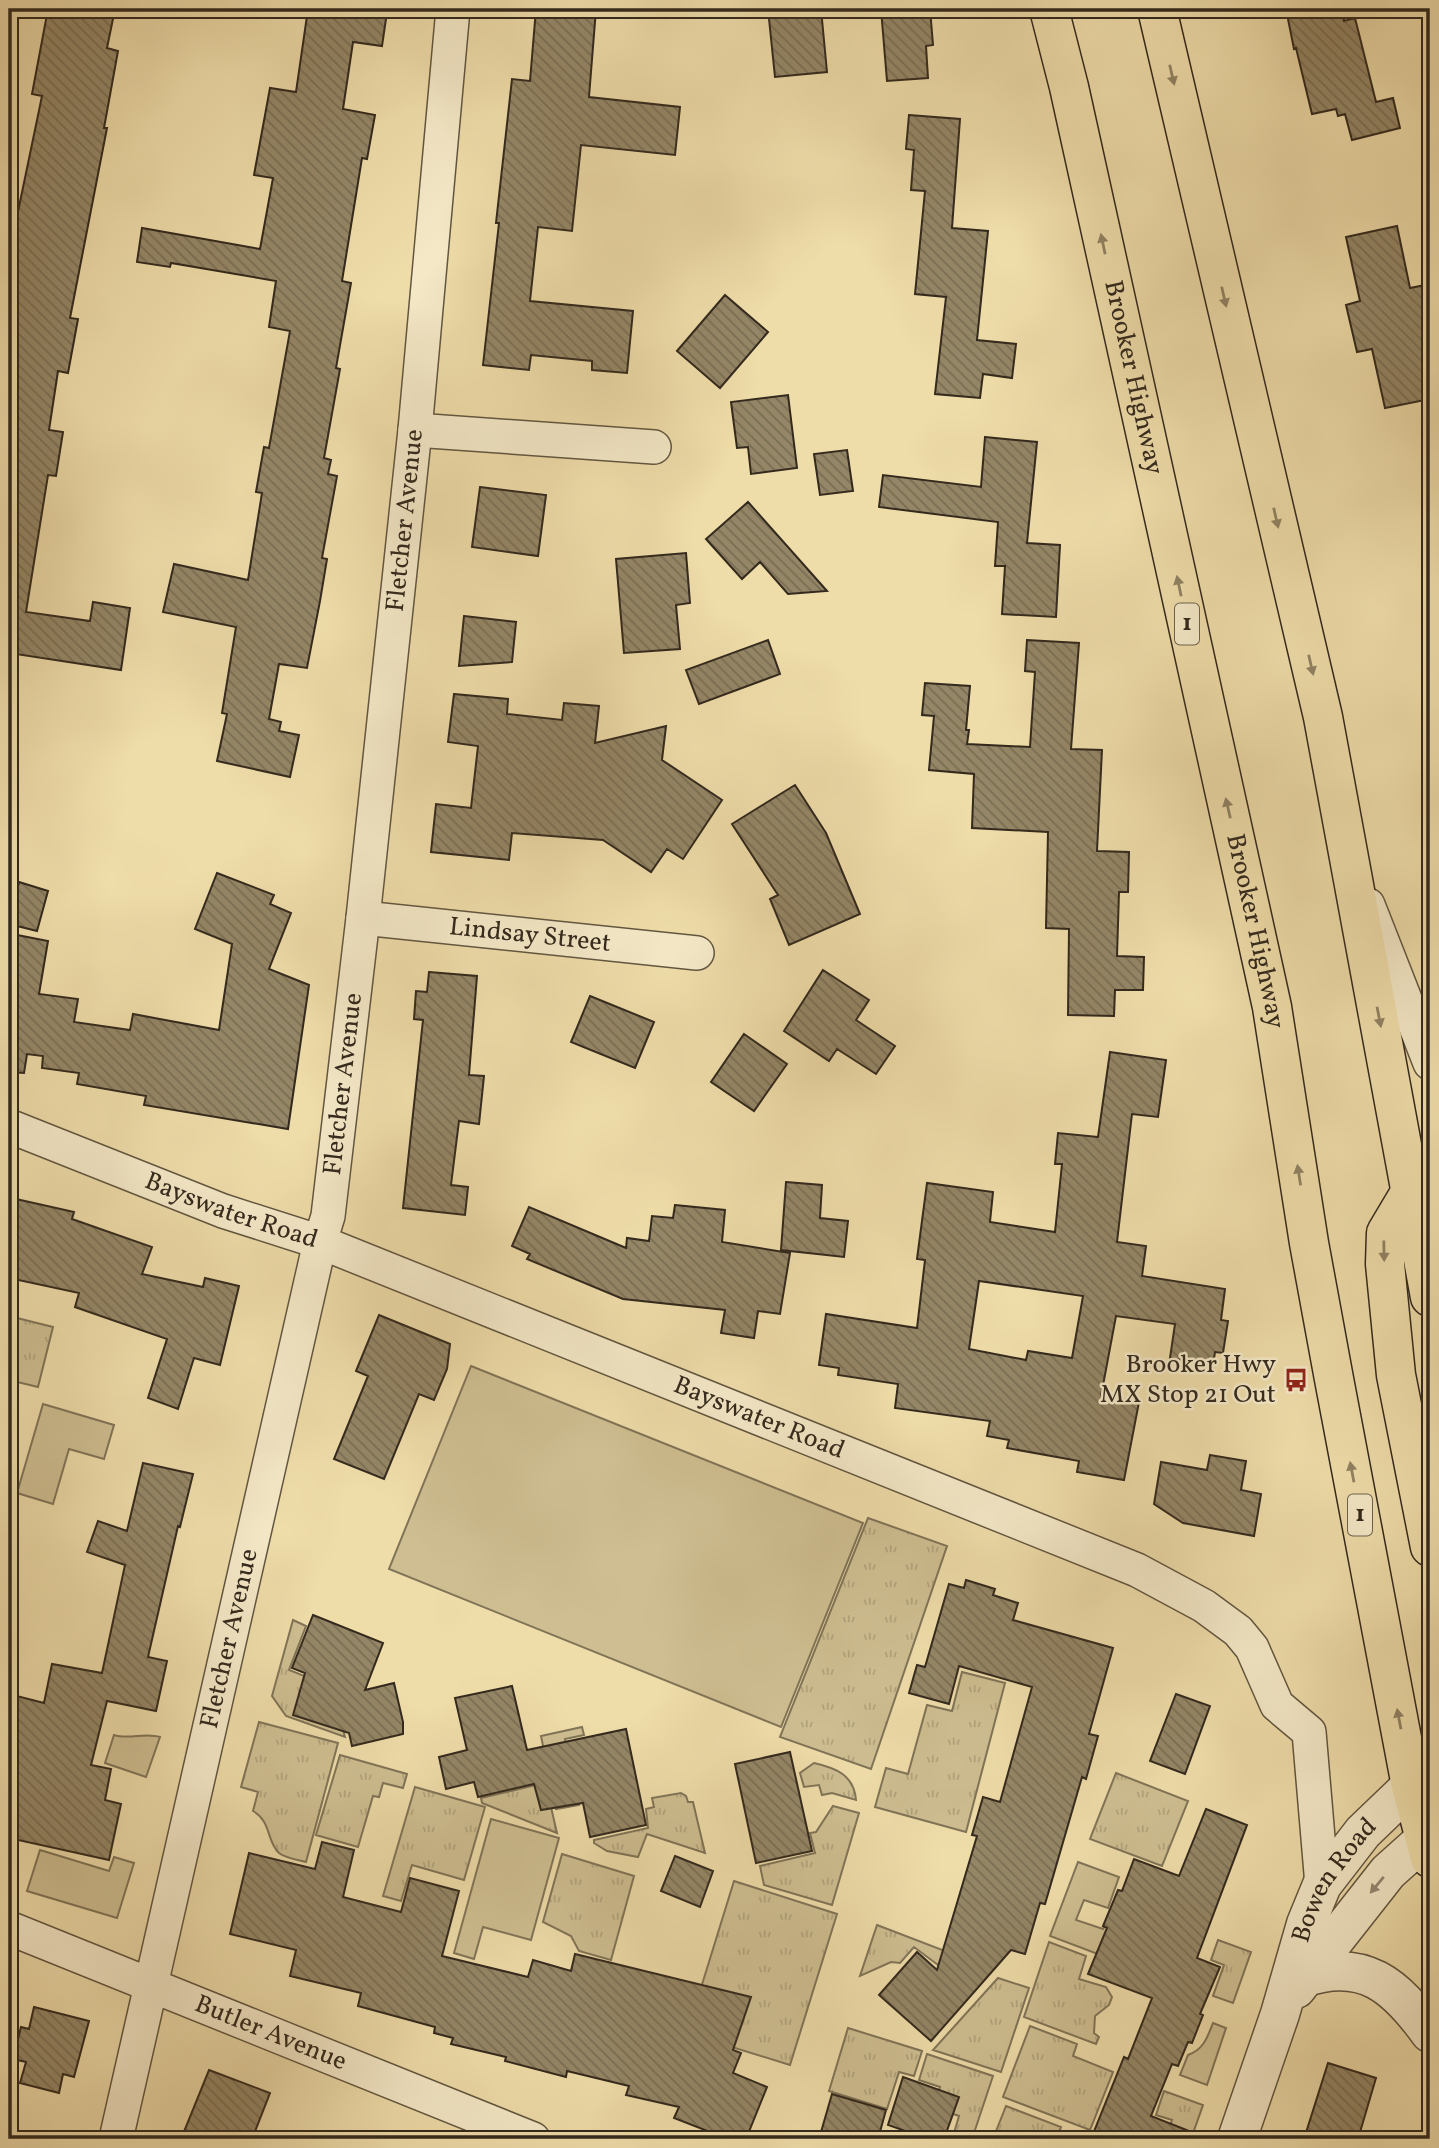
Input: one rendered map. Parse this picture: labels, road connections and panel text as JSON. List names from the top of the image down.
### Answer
{
  "streets": {
    "highway": ["Brooker Highway", "1"],
    "street": [
      "Fletcher Avenue",
      "Lindsay Street",
      "Bayswater Road",
      "Bowen Road",
      "Butler Avenue"
    ]
  },
  "crossings": [
    ["Brooker Highway", "Bowen Road"],
    ["Fletcher Avenue", "Lindsay Street"],
    ["Fletcher Avenue", "Bayswater Road"],
    ["Fletcher Avenue", "Butler Avenue"],
    ["Bayswater Road", "Bowen Road"]
  ],
  "places": {
    "bus stop": ["Brooker Hwy MX Stop 21 Out"]
  }
}
